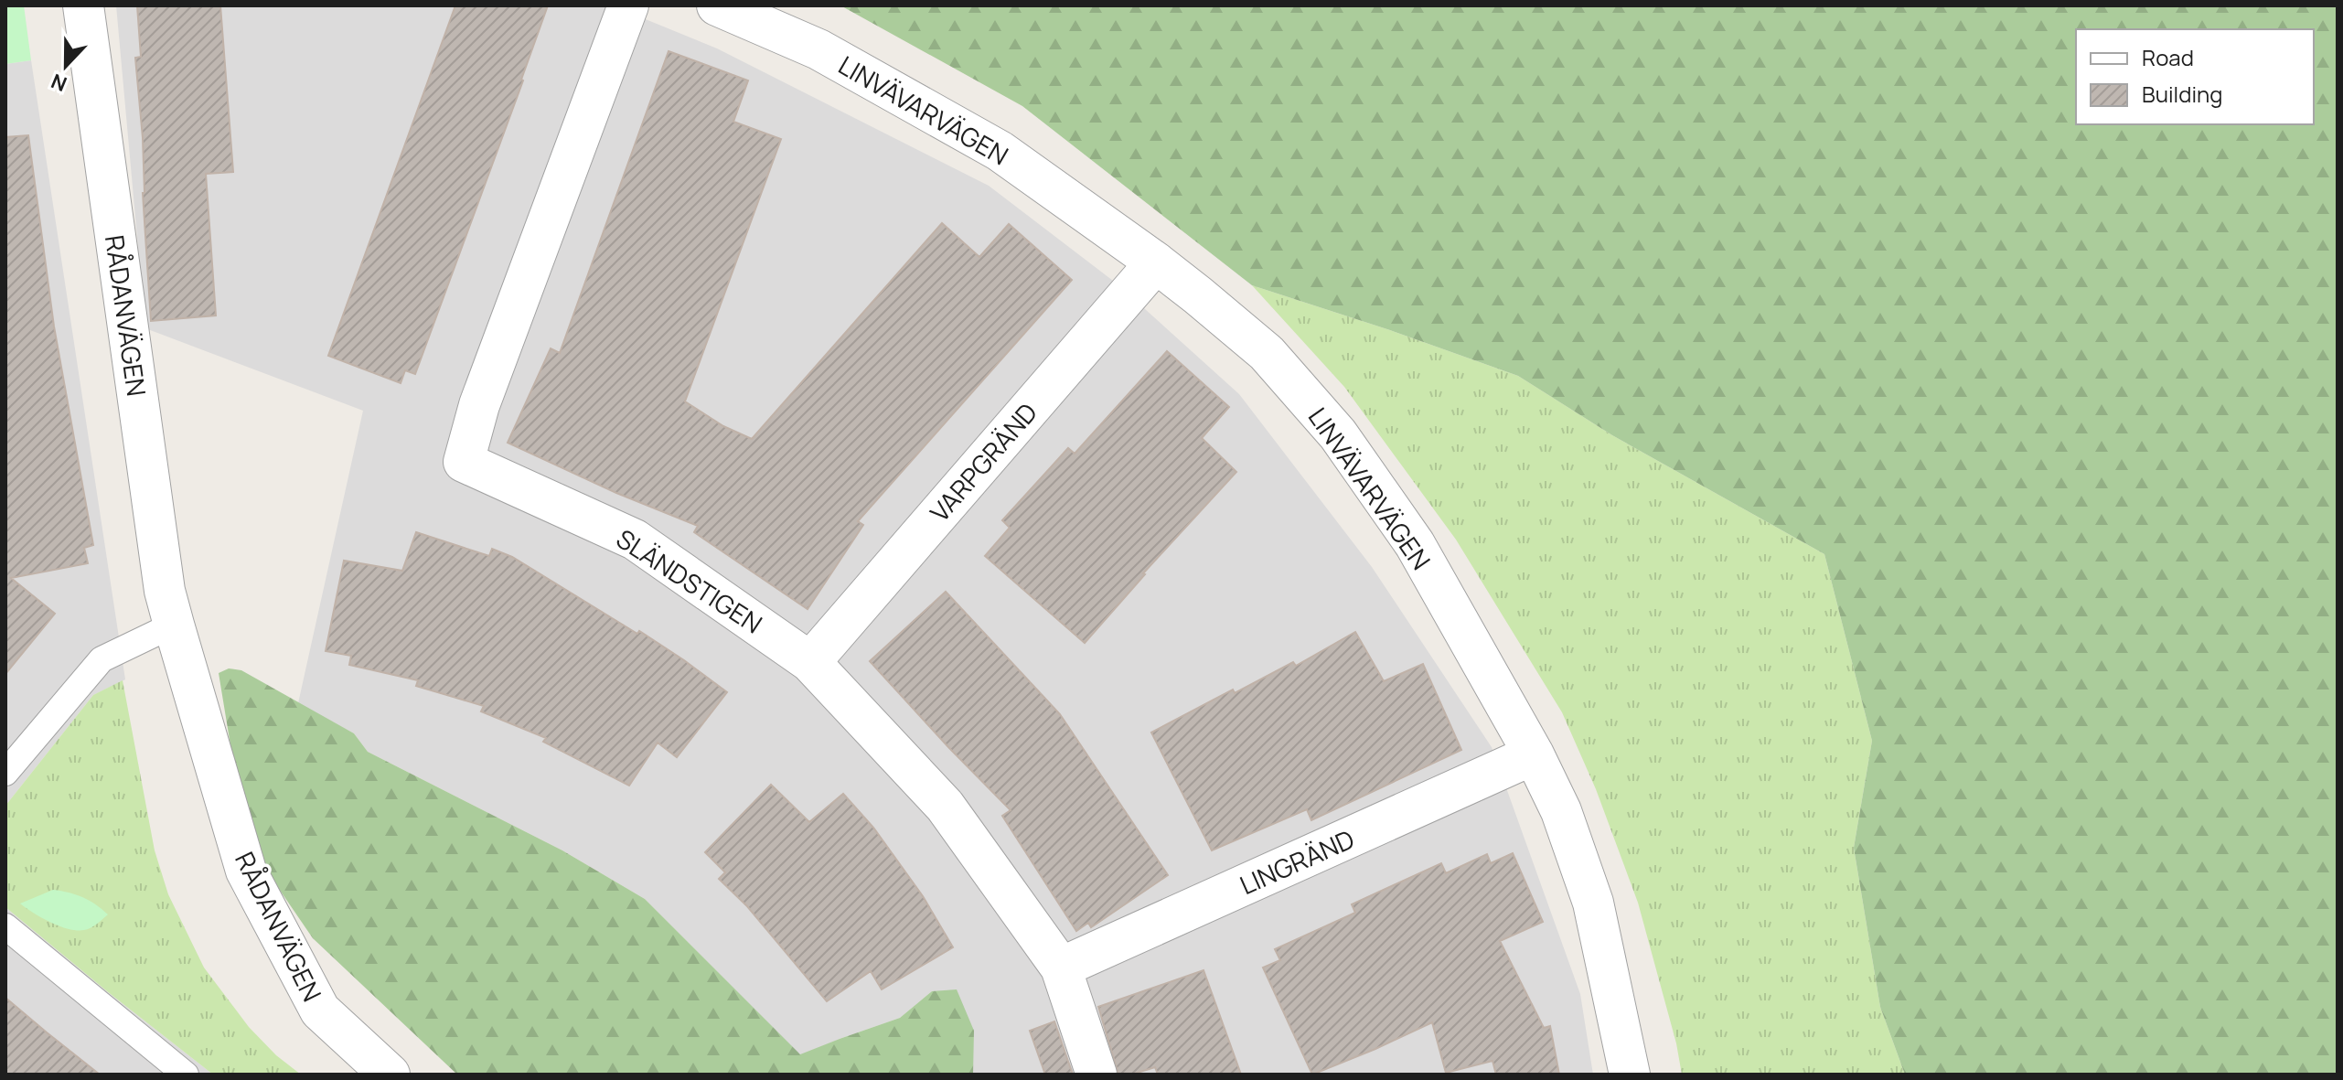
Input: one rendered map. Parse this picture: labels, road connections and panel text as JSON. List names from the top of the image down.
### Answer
{
  "streets": {
    "street": [
      "LINVÄVARVÄGEN",
      "RÅDANVÄGEN",
      "VARPGRÄND",
      "SLÄNDSTIGEN",
      "LINGRÄND"
    ]
  },
  "crossings": [
    ["LINVÄVARVÄGEN", "VARPGRÄND"],
    ["LINVÄVARVÄGEN", "LINGRÄND"],
    ["VARPGRÄND", "SLÄNDSTIGEN"],
    ["SLÄNDSTIGEN", "LINGRÄND"]
  ],
  "legend": ["Road", "Building"],
  "north": "bottom"
}
